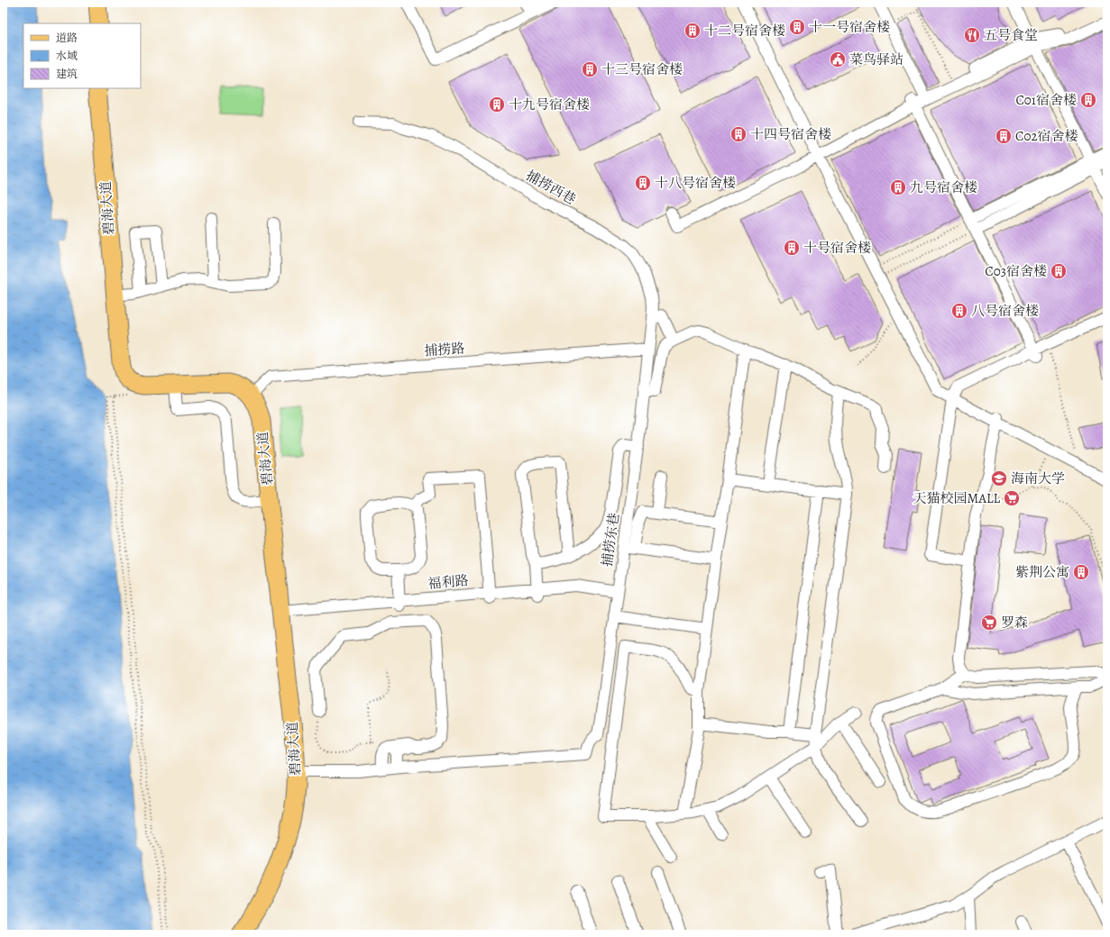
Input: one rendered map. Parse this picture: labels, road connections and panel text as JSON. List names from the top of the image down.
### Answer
{
  "streets": {
    "main road": ["碧海大道"],
    "street": [
      "捕捞西巷",
      "捕捞路",
      "捕捞东巷",
      "福利路"
    ]
  },
  "crossings": [
    ["捕捞西巷", "捕捞路"],
    ["捕捞西巷", "捕捞东巷"],
    ["碧海大道", "捕捞路"],
    ["碧海大道", "福利路"],
    ["捕捞路", "捕捞东巷"],
    ["捕捞东巷", "福利路"]
  ],
  "places": {
    "building": [
      "十一号宿舍楼",
      "十二号宿舍楼",
      "十三号宿舍楼",
      "C01宿舍楼",
      "十九号宿舍楼",
      "十四号宿舍楼",
      "C02宿舍楼",
      "十八号宿舍楼",
      "九号宿舍楼",
      "十号宿舍楼",
      "C03宿舍楼",
      "八号宿舍楼",
      "紫荆公寓"
    ],
    "restaurant": ["五号食堂"],
    "public building": ["菜鸟驿站"],
    "school or university": ["海南大学"],
    "supermarket": ["天猫校园MALL", "罗森"]
  },
  "legend": ["道路", "水域", "建筑"]
}
